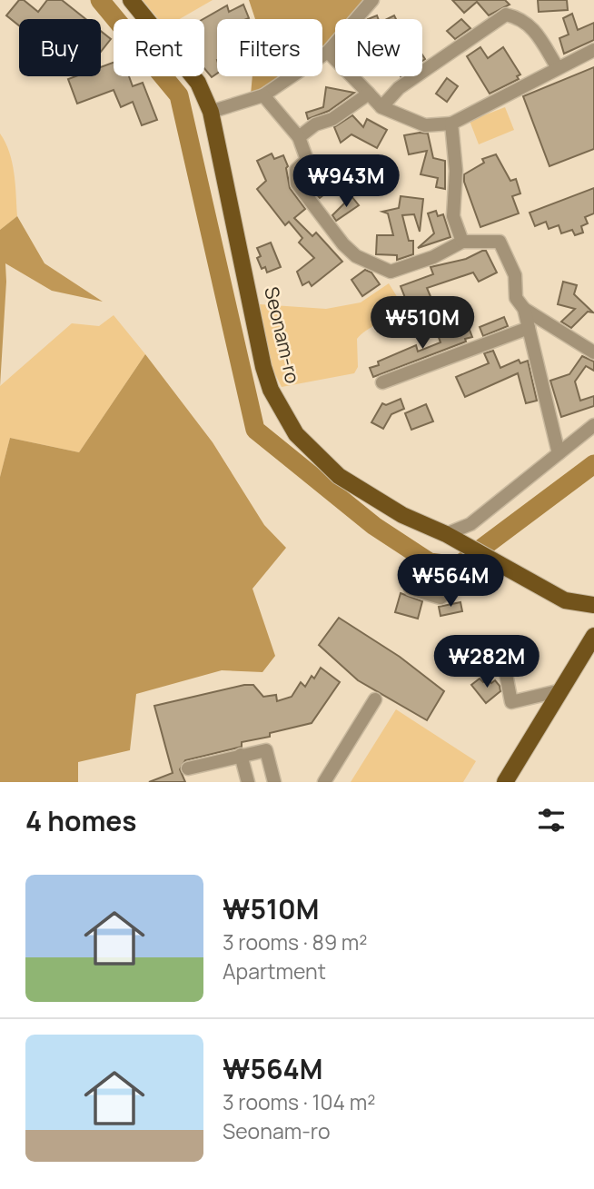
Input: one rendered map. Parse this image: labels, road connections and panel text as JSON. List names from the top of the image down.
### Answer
{
  "streets": {
    "main road": ["Seonam-ro"]
  },
  "page": {
    "chip": [
      "Buy",
      "Rent",
      "Filters",
      "New"
    ],
    "price": [
      "₩943M",
      "₩510M",
      "₩564M",
      "₩282M"
    ],
    "heading": "4 homes",
    "list": [
      {
        "name": "₩510M",
        "note": "3 rooms · 89 m² · Apartment"
      },
      {
        "name": "₩564M",
        "note": "3 rooms · 104 m² · Seonam-ro"
      }
    ]
  }
}
